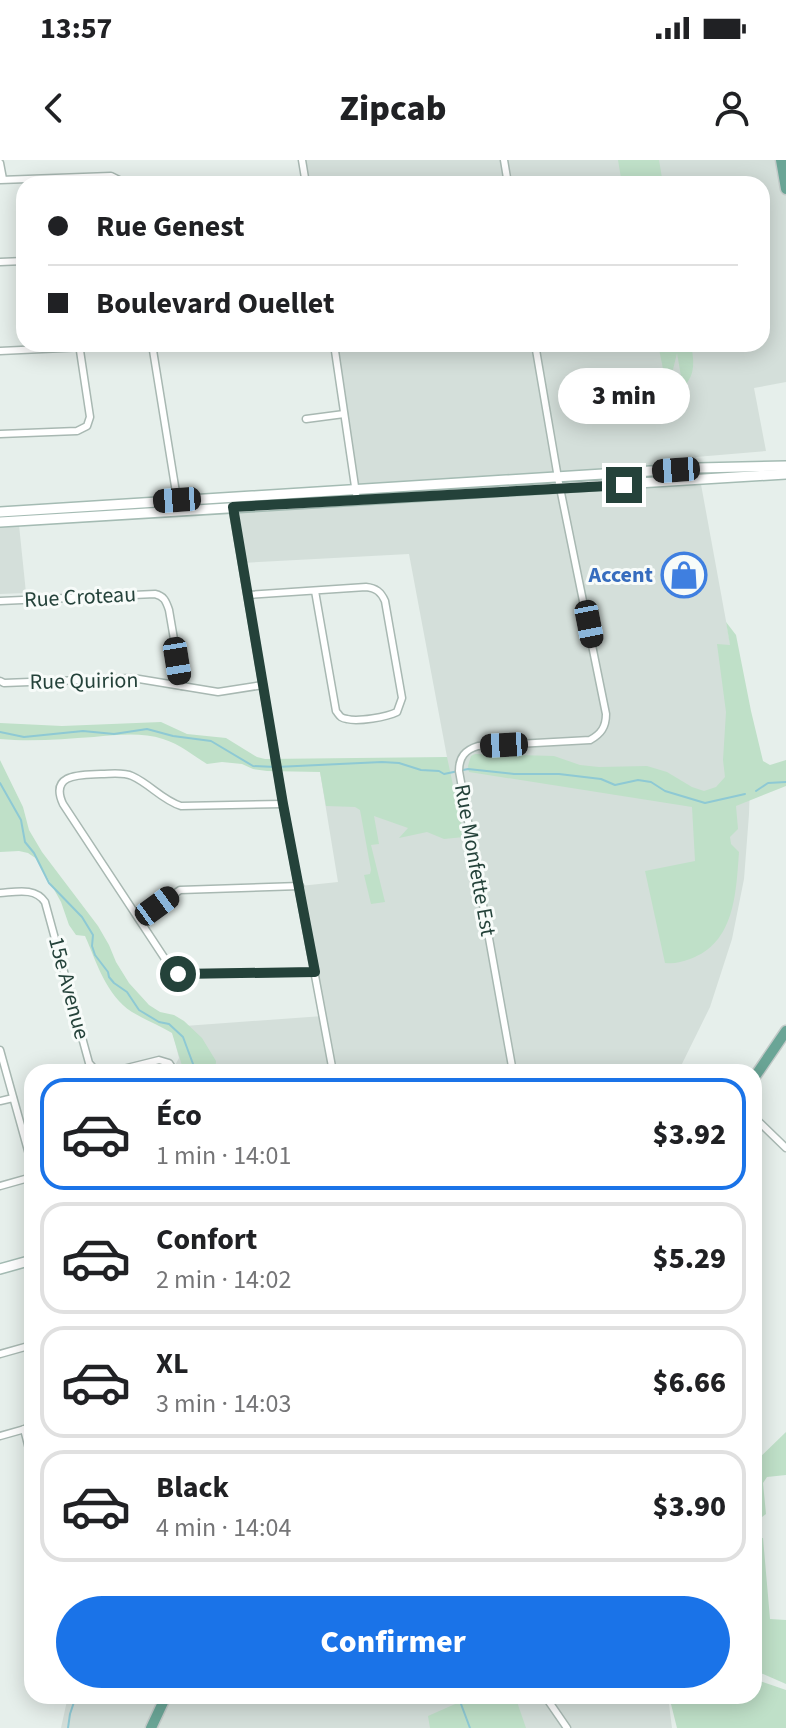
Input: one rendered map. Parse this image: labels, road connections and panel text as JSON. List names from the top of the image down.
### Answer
{
  "streets": {
    "street": [
      "Rue Croteau",
      "Rue Quirion",
      "Rue Monfette Est",
      "15e Avenue"
    ]
  },
  "crossings": [
    ["Rue Croteau", "Rue Quirion"]
  ],
  "places": {
    "shop": ["Accent"]
  },
  "page": {
    "status": "13:57",
    "header": "Zipcab",
    "banner": ["Rue Genest", "Boulevard Ouellet"],
    "bubble": "3 min",
    "list": [
      {
        "name": "Éco",
        "note": "1 min · 14:01",
        "value": "$3.92"
      },
      {
        "name": "Confort",
        "note": "2 min · 14:02",
        "value": "$5.29"
      },
      {
        "name": "XL",
        "note": "3 min · 14:03",
        "value": "$6.66"
      },
      {
        "name": "Black",
        "note": "4 min · 14:04",
        "value": "$3.90"
      }
    ],
    "buttons": "Confirmer"
  }
}
